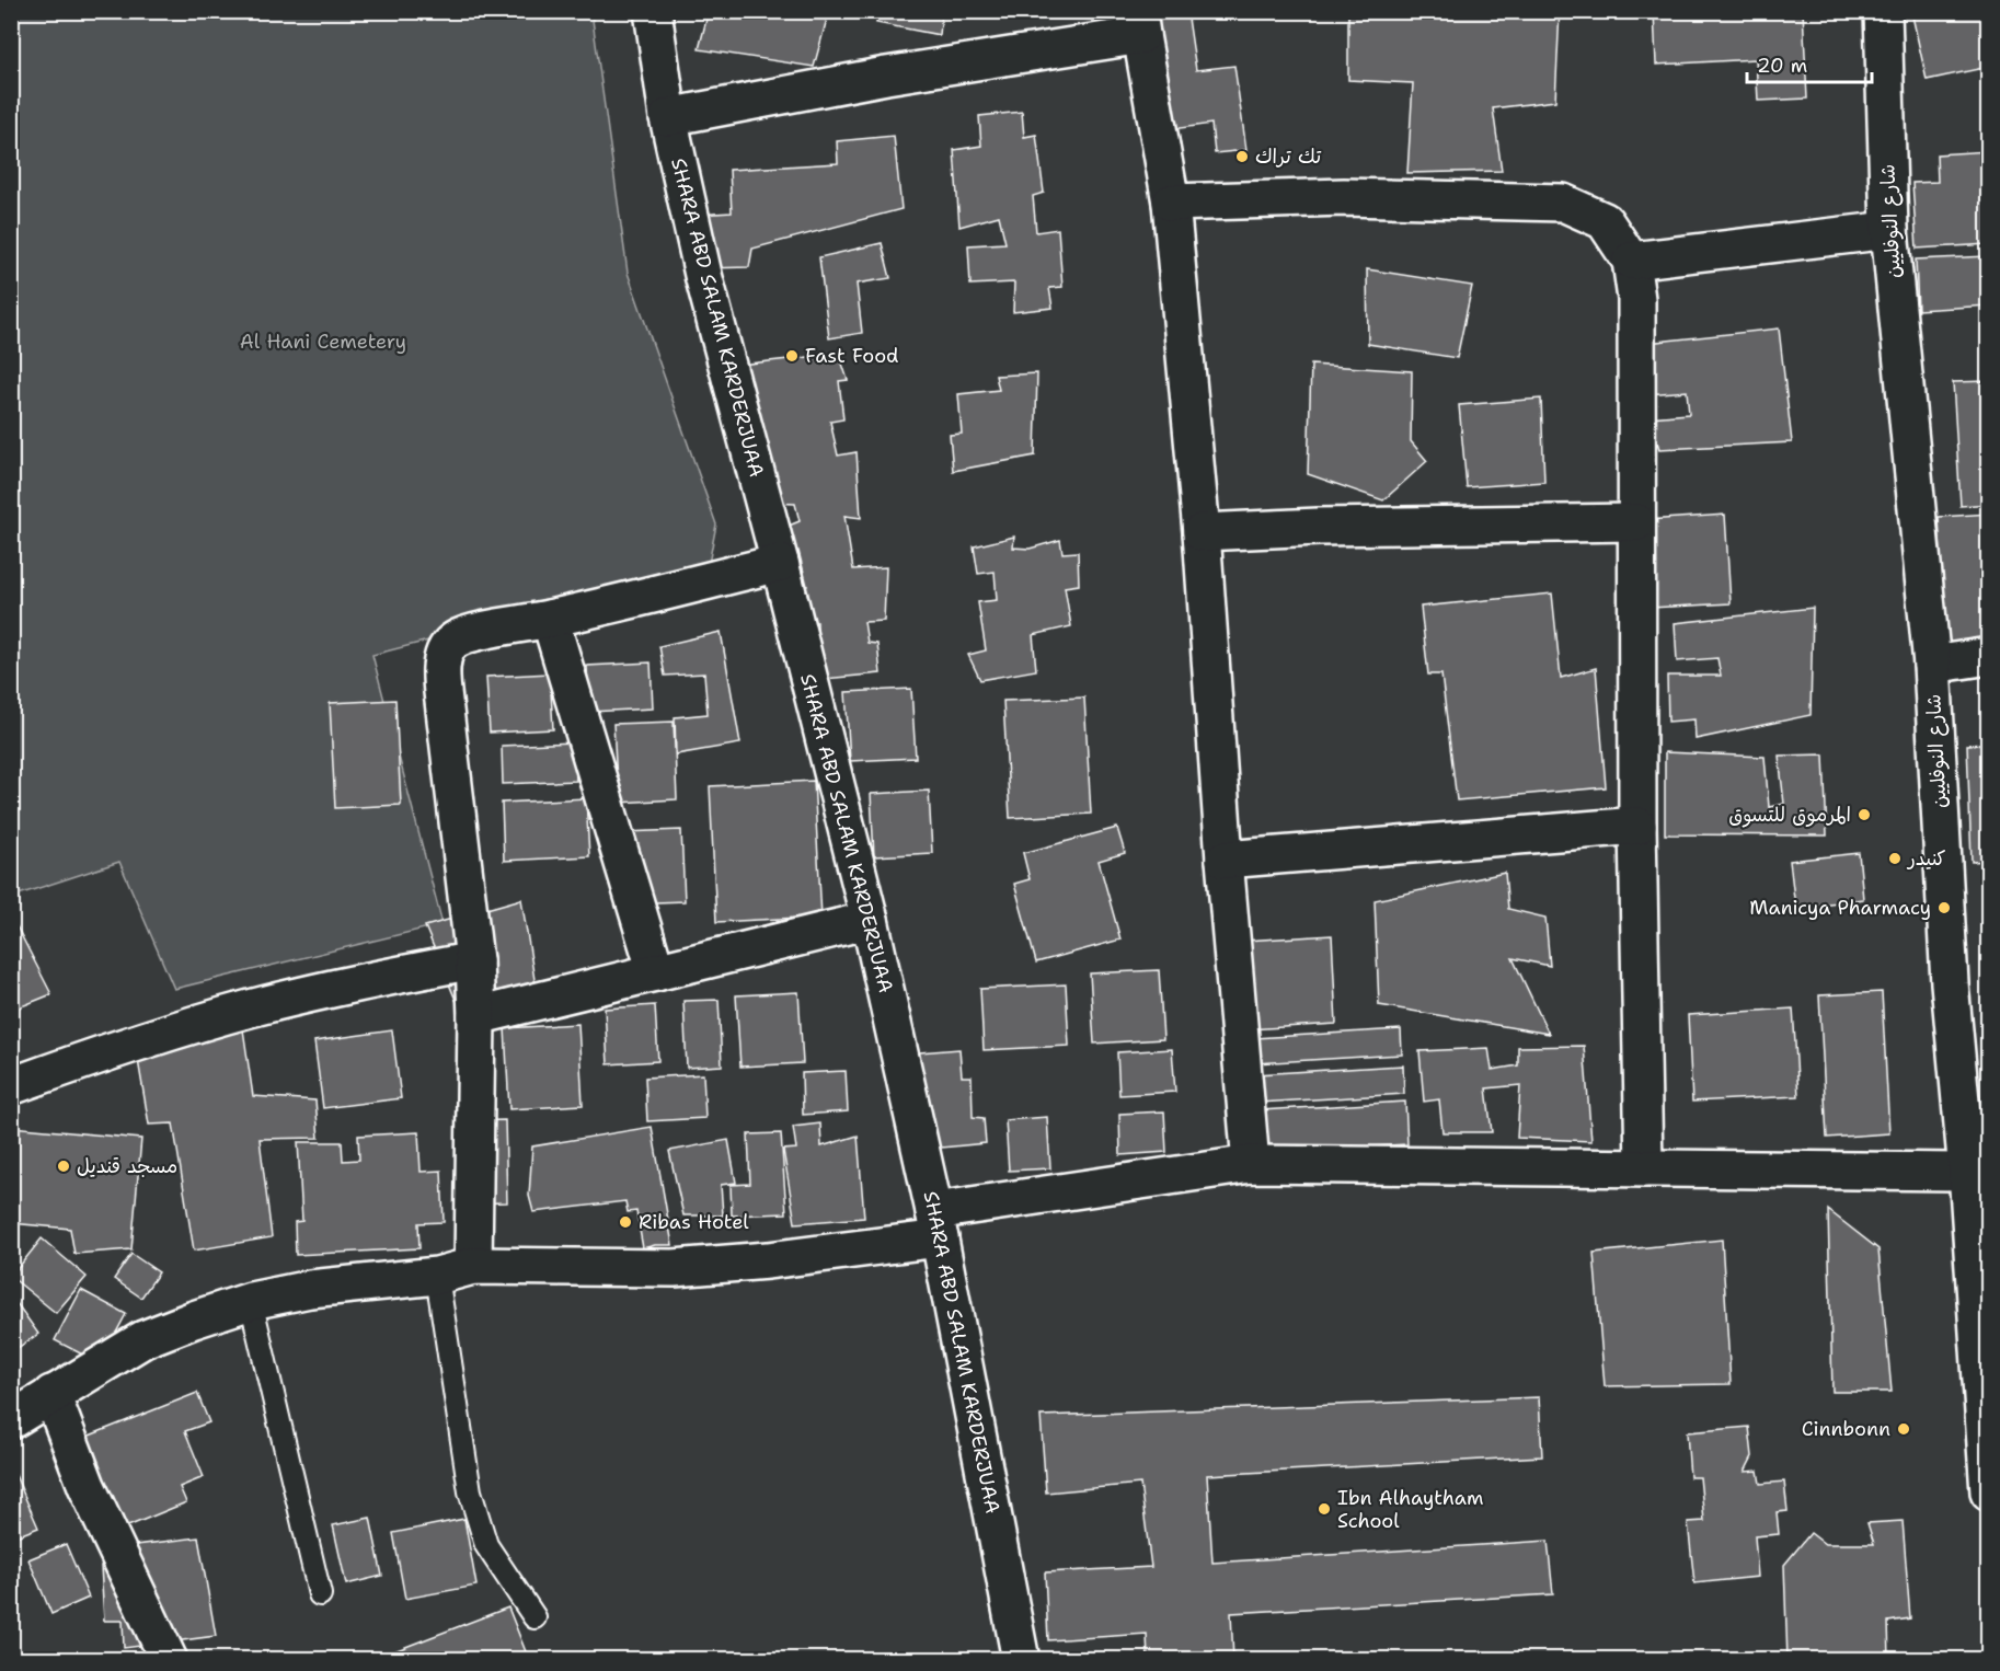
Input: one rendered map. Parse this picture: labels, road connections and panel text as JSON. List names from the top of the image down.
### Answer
{
  "streets": {
    "street": ["شارع النوفليين", "SHARA ABD SALAM KARDERJUAA"]
  },
  "parks": ["Al Hani Cemetery"],
  "places": [
    "تك تراك",
    "Fast Food",
    "المرموق للتسوق",
    "كنيدر",
    "Manicya Pharmacy",
    "مسجد قنديل",
    "Ribas Hotel",
    "Cinnbonn",
    "Ibn Alhaytham School"
  ],
  "scale_bar": "20 m"
}
